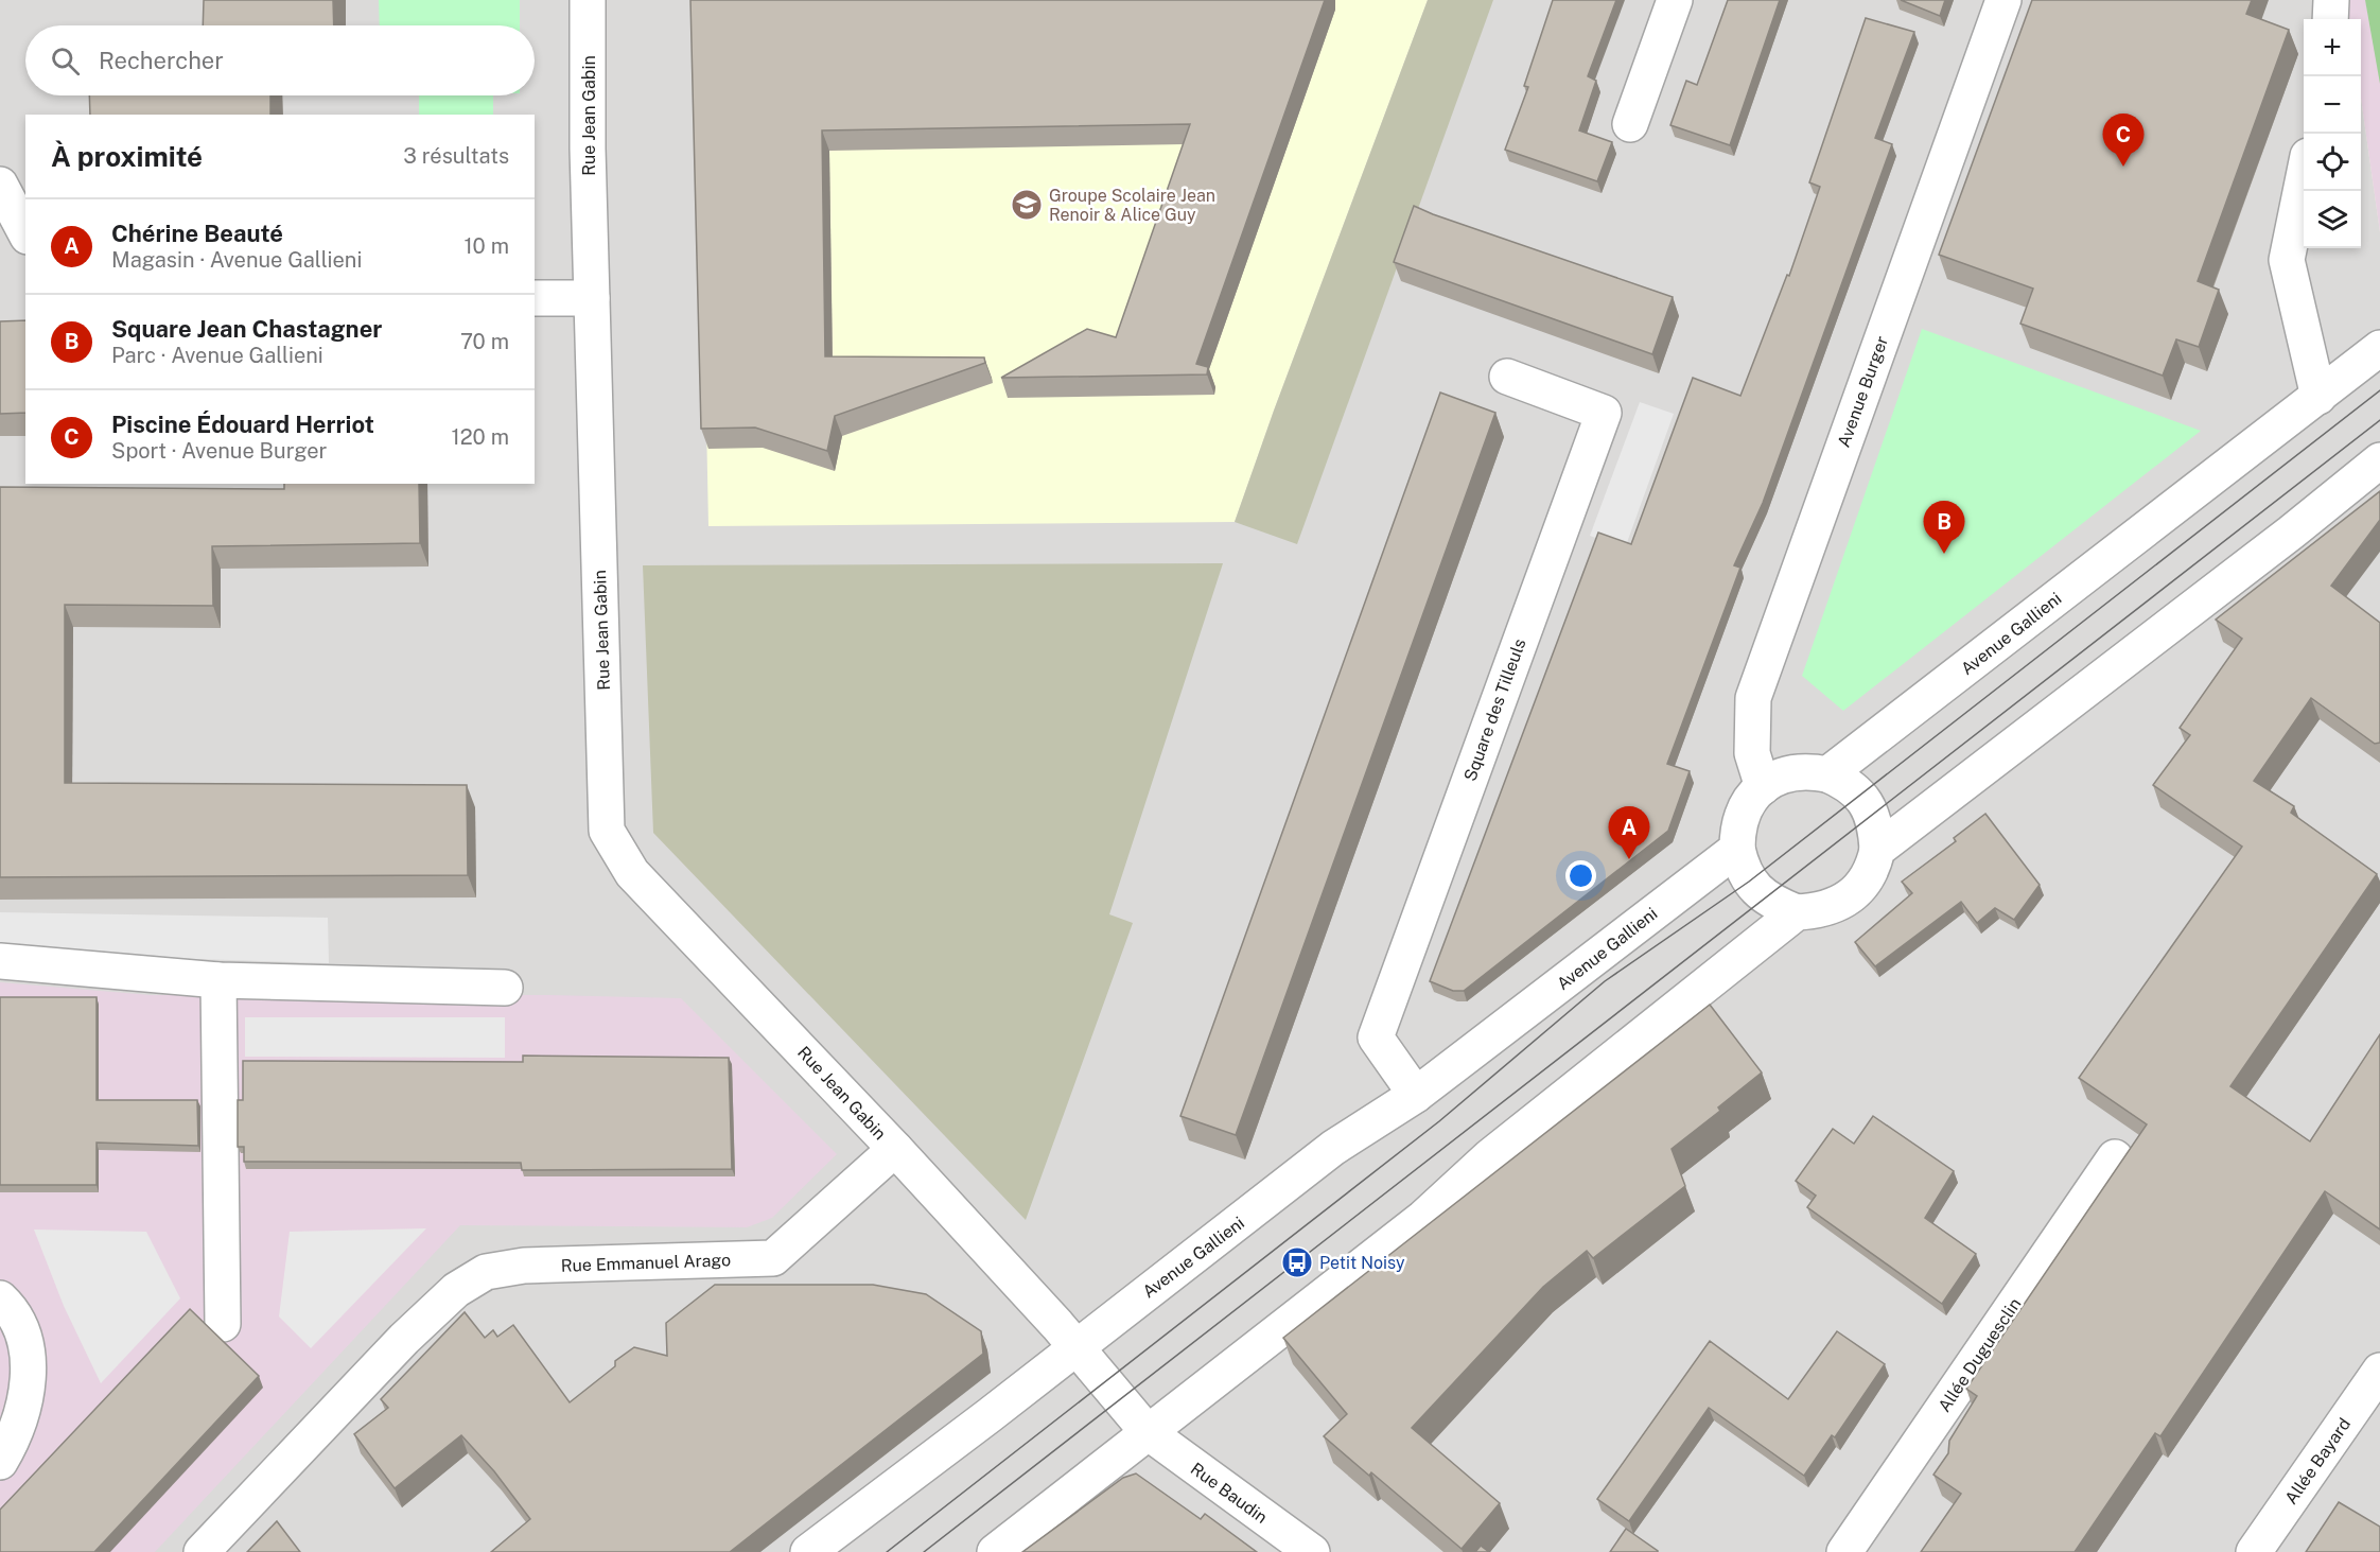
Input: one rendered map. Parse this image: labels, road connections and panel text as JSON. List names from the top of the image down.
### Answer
{
  "streets": {
    "street": [
      "Rue Jean Gabin",
      "Avenue Burger",
      "Avenue Gallieni",
      "Square des Tilleuls",
      "Rue Emmanuel Arago",
      "Allée Duguesclin",
      "Allée Bayard",
      "Rue Baudin"
    ]
  },
  "crossings": [
    ["Rue Jean Gabin", "Rue Emmanuel Arago"],
    ["Avenue Burger", "Avenue Gallieni"],
    ["Avenue Gallieni", "Square des Tilleuls"],
    ["Avenue Gallieni", "Rue Baudin"]
  ],
  "places": {
    "school or university": ["Groupe Scolaire Jean Renoir & Alice Guy"],
    "bus stop": ["Petit Noisy"]
  },
  "page": {
    "map_buttons": ["+", "−"],
    "search": "Rechercher",
    "pins": ["C", "B", "A"],
    "heading": ["À proximité", "3 résultats"],
    "list": [
      {
        "mark": "A",
        "name": "Chérine Beauté",
        "note": "Magasin · Avenue Gallieni",
        "value": "10 m"
      },
      {
        "mark": "B",
        "name": "Square Jean Chastagner",
        "note": "Parc · Avenue Gallieni",
        "value": "70 m"
      },
      {
        "mark": "C",
        "name": "Piscine Édouard Herriot",
        "note": "Sport · Avenue Burger",
        "value": "120 m"
      }
    ]
  }
}
